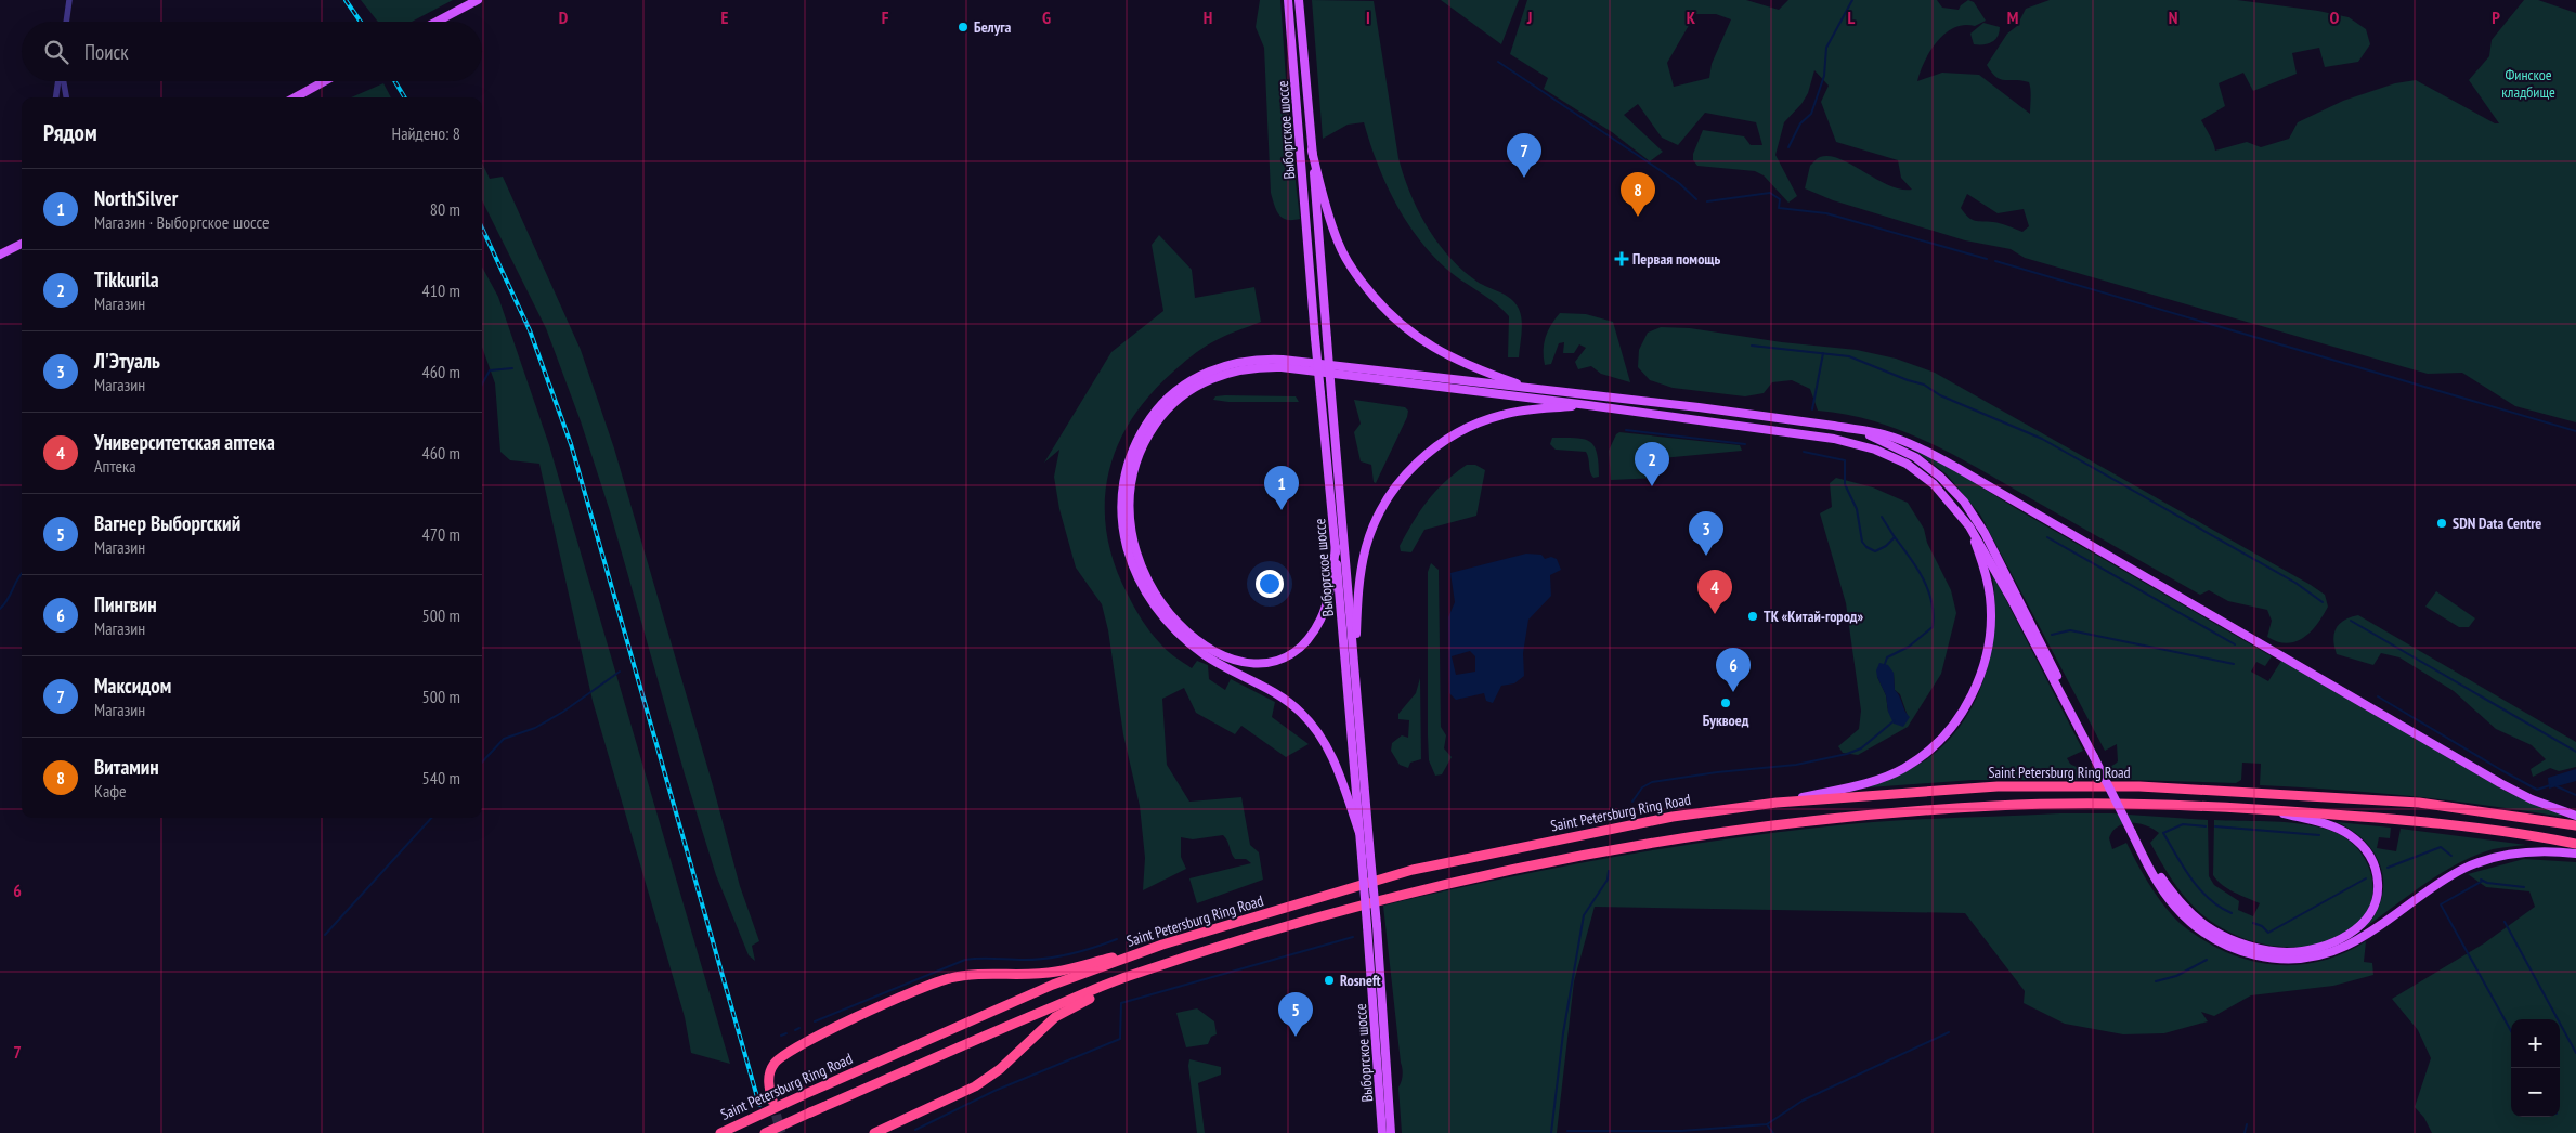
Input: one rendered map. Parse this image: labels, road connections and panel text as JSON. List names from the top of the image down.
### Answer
{
  "streets": {
    "highway": ["Saint Petersburg Ring Road"],
    "main road": ["Выборгское шоссе"]
  },
  "parks": ["Финское кладбище"],
  "places": {
    "other": [
      "Белуга",
      "SDN Data Centre",
      "ТК «Китай-город»",
      "Буквоед",
      "Rosneft"
    ],
    "health": ["Первая помощь"]
  },
  "page": {
    "search": "Поиск",
    "heading": ["Рядом", "Найдено: 8"],
    "pins": [
      "7",
      "8",
      "2",
      "1",
      "3",
      "4",
      "6",
      "5"
    ],
    "list": [
      {
        "mark": "1",
        "name": "NorthSilver",
        "note": "Магазин · Выборгское шоссе",
        "value": "80 m"
      },
      {
        "mark": "2",
        "name": "Tikkurila",
        "note": "Магазин",
        "value": "410 m"
      },
      {
        "mark": "3",
        "name": "Л'Этуаль",
        "note": "Магазин",
        "value": "460 m"
      },
      {
        "mark": "4",
        "name": "Университетская аптека",
        "note": "Аптека",
        "value": "460 m"
      },
      {
        "mark": "5",
        "name": "Вагнер Выборгский",
        "note": "Магазин",
        "value": "470 m"
      },
      {
        "mark": "6",
        "name": "Пингвин",
        "note": "Магазин",
        "value": "500 m"
      },
      {
        "mark": "7",
        "name": "Максидом",
        "note": "Магазин",
        "value": "500 m"
      },
      {
        "mark": "8",
        "name": "Витамин",
        "note": "Кафе",
        "value": "540 m"
      }
    ],
    "map_buttons": ["+", "−"]
  },
  "grid": {
    "columns": [
      "D",
      "E",
      "F",
      "G",
      "H",
      "I",
      "J",
      "K",
      "L",
      "M",
      "N",
      "O",
      "P"
    ],
    "rows": ["6", "7"]
  }
}
